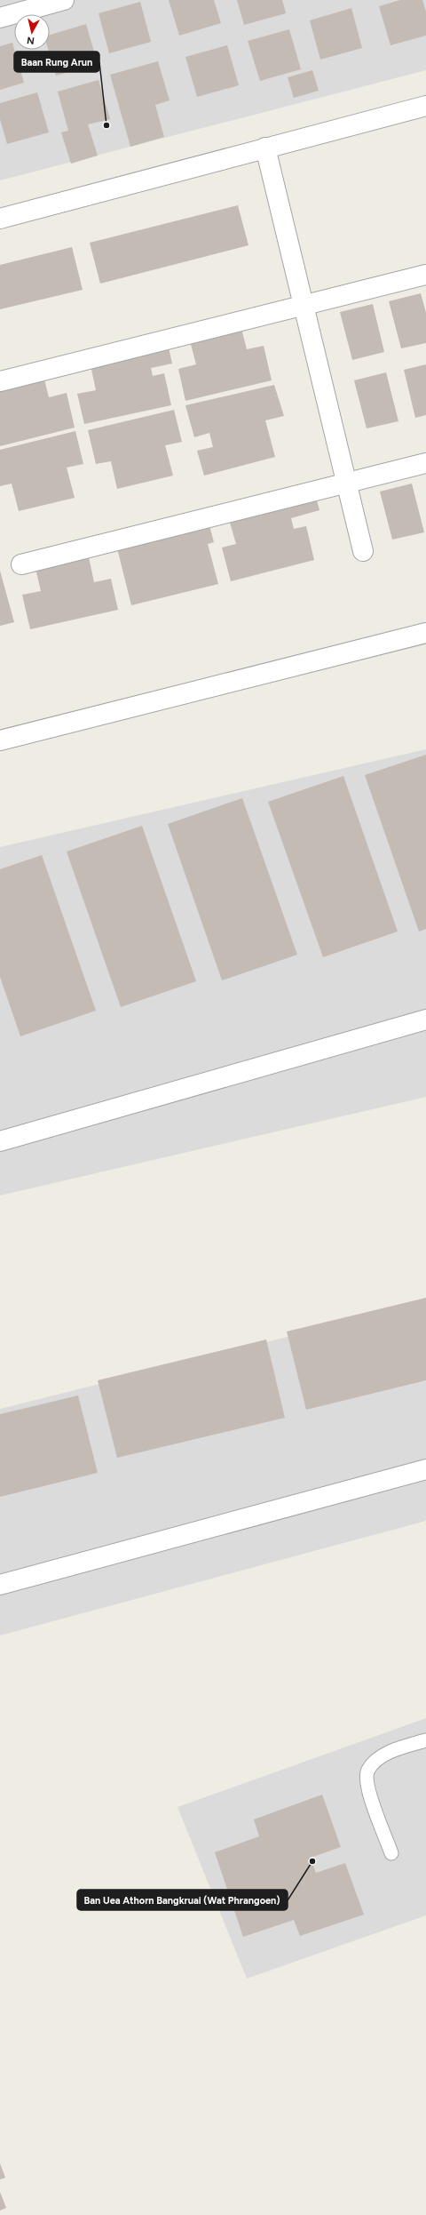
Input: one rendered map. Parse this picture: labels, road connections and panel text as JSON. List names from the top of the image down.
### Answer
{
  "places": ["Baan Rung Arun", "Ban Uea Athorn Bangkruai (Wat Phrangoen)"],
  "north": "bottom"
}
